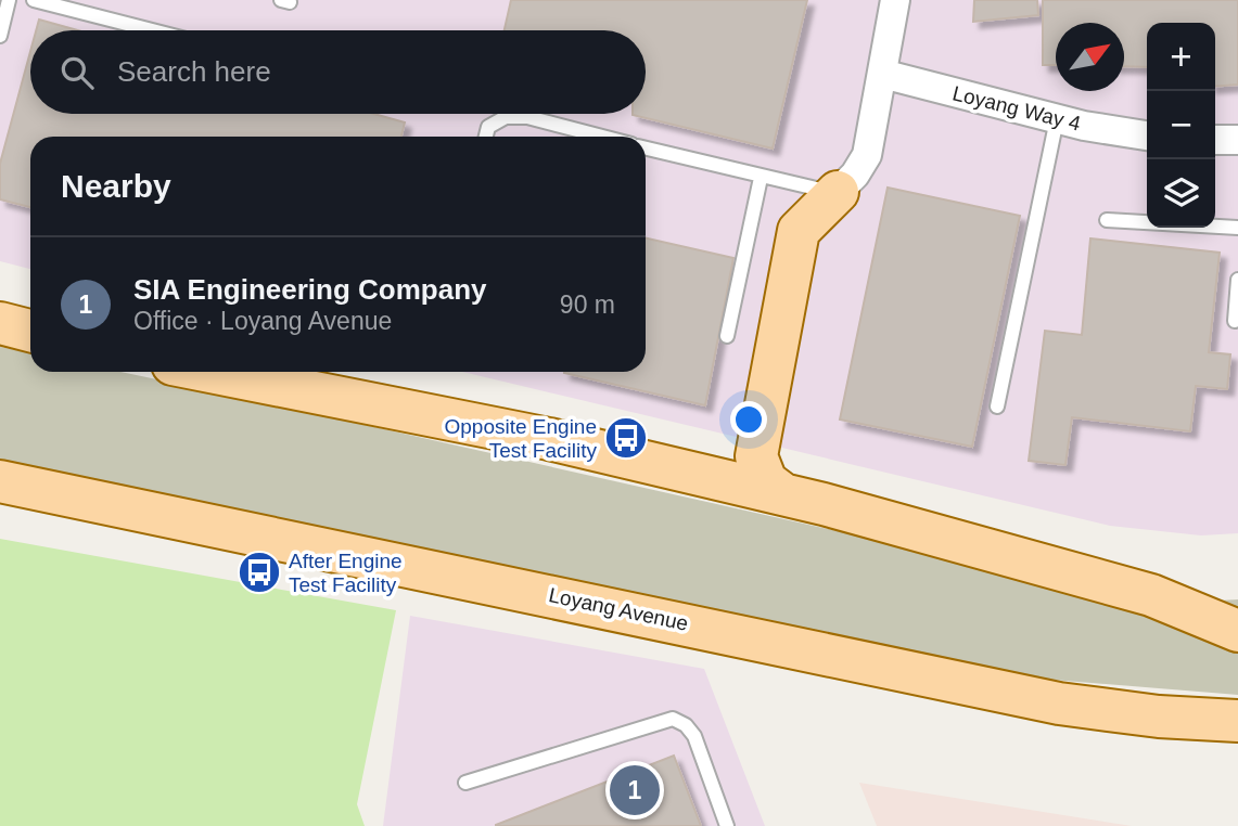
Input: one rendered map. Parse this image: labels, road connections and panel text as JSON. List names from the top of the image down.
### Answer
{
  "streets": {
    "main road": ["Loyang Avenue"],
    "street": ["Loyang Way 4"]
  },
  "places": {
    "bus stop": ["Opposite Engine Test Facility", "After Engine Test Facility"]
  },
  "north": "top right",
  "page": {
    "map_buttons": ["+", "−"],
    "search": "Search here",
    "heading": "Nearby",
    "list": [
      {
        "mark": "1",
        "name": "SIA Engineering Company",
        "note": "Office · Loyang Avenue",
        "value": "90 m"
      }
    ],
    "pins": "1"
  }
}
